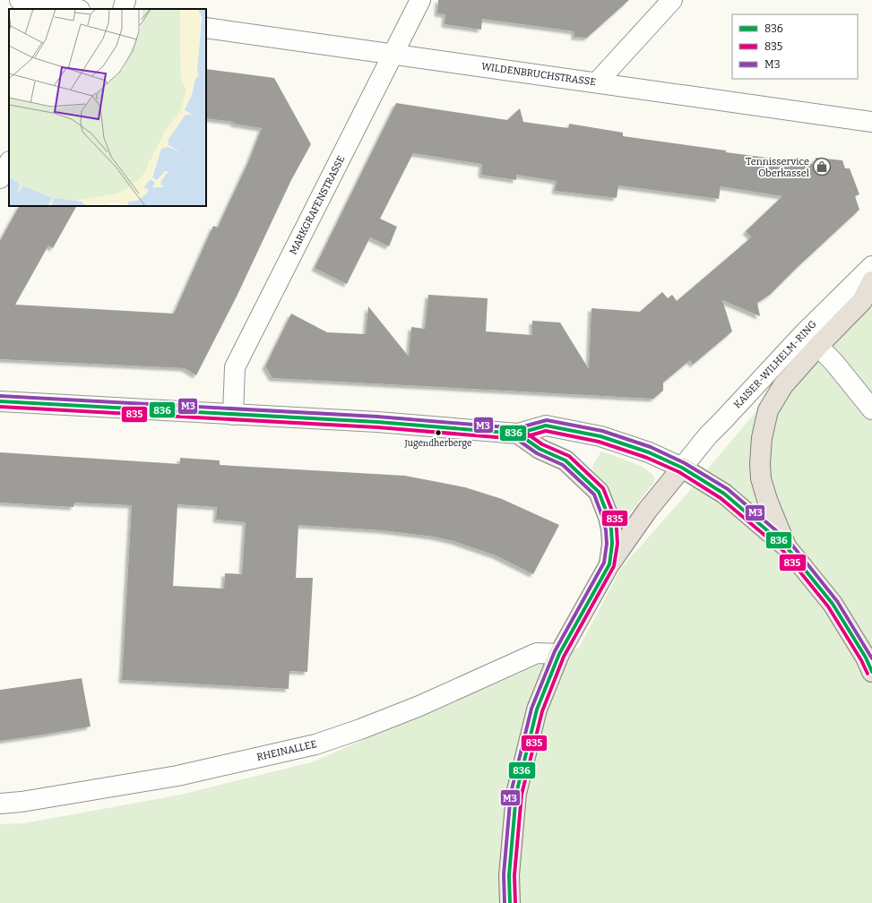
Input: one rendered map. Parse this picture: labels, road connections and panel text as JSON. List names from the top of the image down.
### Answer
{
  "streets": {
    "street": [
      "WILDENBRUCHSTRASSE",
      "MARKGRAFENSTRASSE",
      "KAISER-WILHELM-RING",
      "RHEINALLEE"
    ]
  },
  "crossings": [
    ["WILDENBRUCHSTRASSE", "MARKGRAFENSTRASSE"]
  ],
  "places": {
    "shop": ["Tennisservice Oberkassel"],
    "other": ["Jugendherberge"]
  },
  "lines": ["transit line M3", "transit line 836", "transit line 835"],
  "legend": ["836", "835", "M3"]
}
